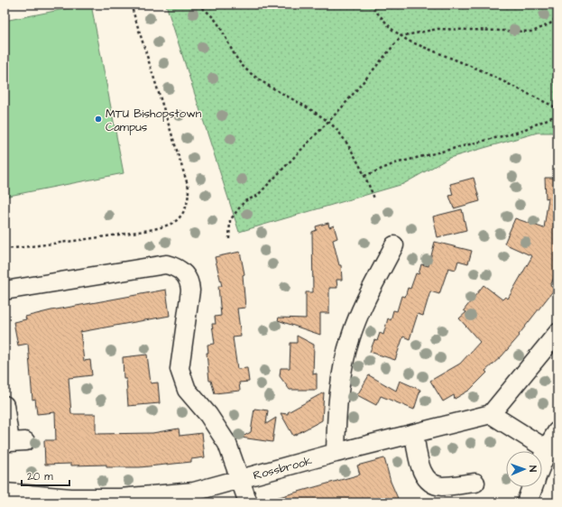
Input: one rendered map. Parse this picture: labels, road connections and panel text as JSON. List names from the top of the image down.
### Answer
{
  "streets": {
    "street": ["Rossbrook"]
  },
  "places": ["MTU Bishopstown Campus"],
  "scale_bar": "20 m",
  "north": "right"
}
